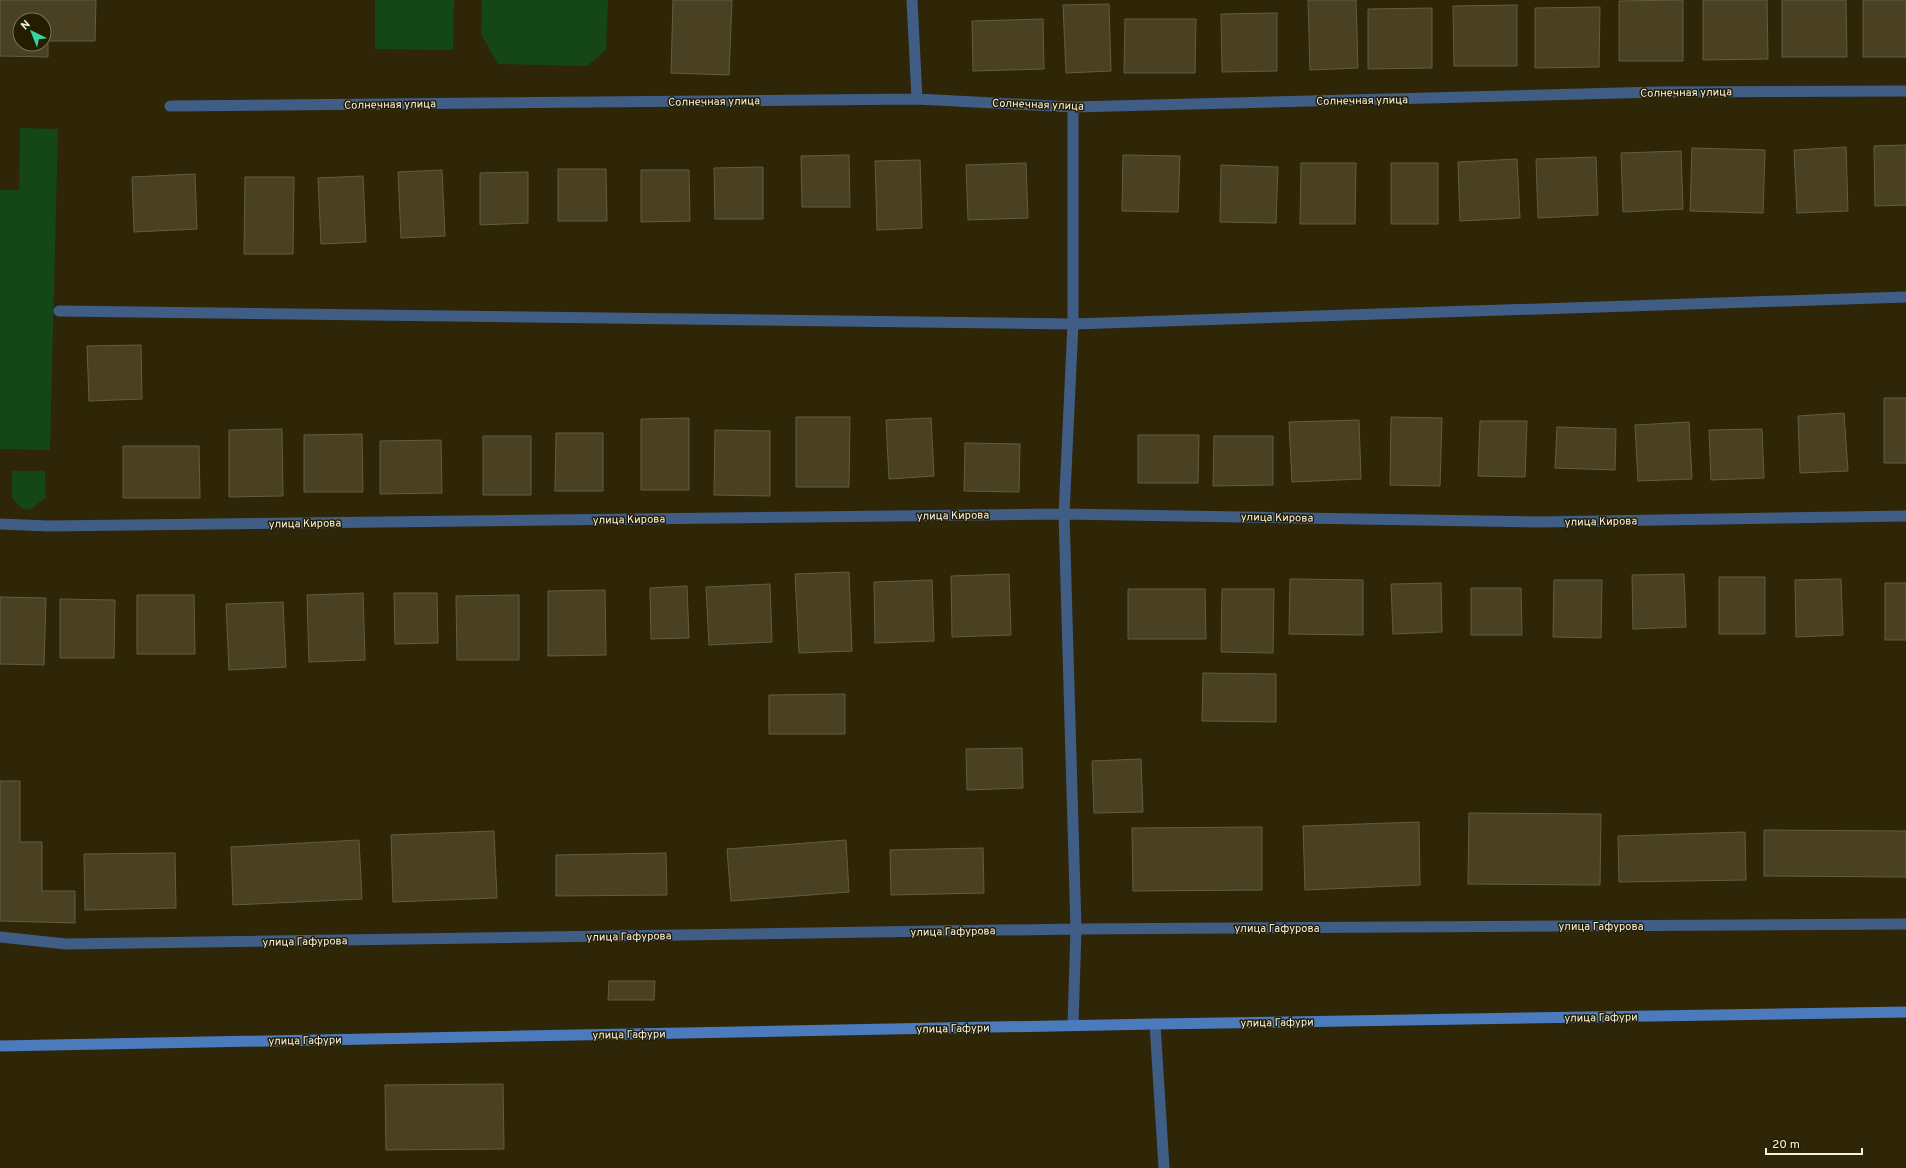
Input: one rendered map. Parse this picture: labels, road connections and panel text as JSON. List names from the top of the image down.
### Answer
{
  "streets": {
    "main road": ["улица Гафури"],
    "street": ["Солнечная улица", "улица Кирова", "улица Гафурова"]
  },
  "scale_bar": "20 m",
  "north": "top left"
}
